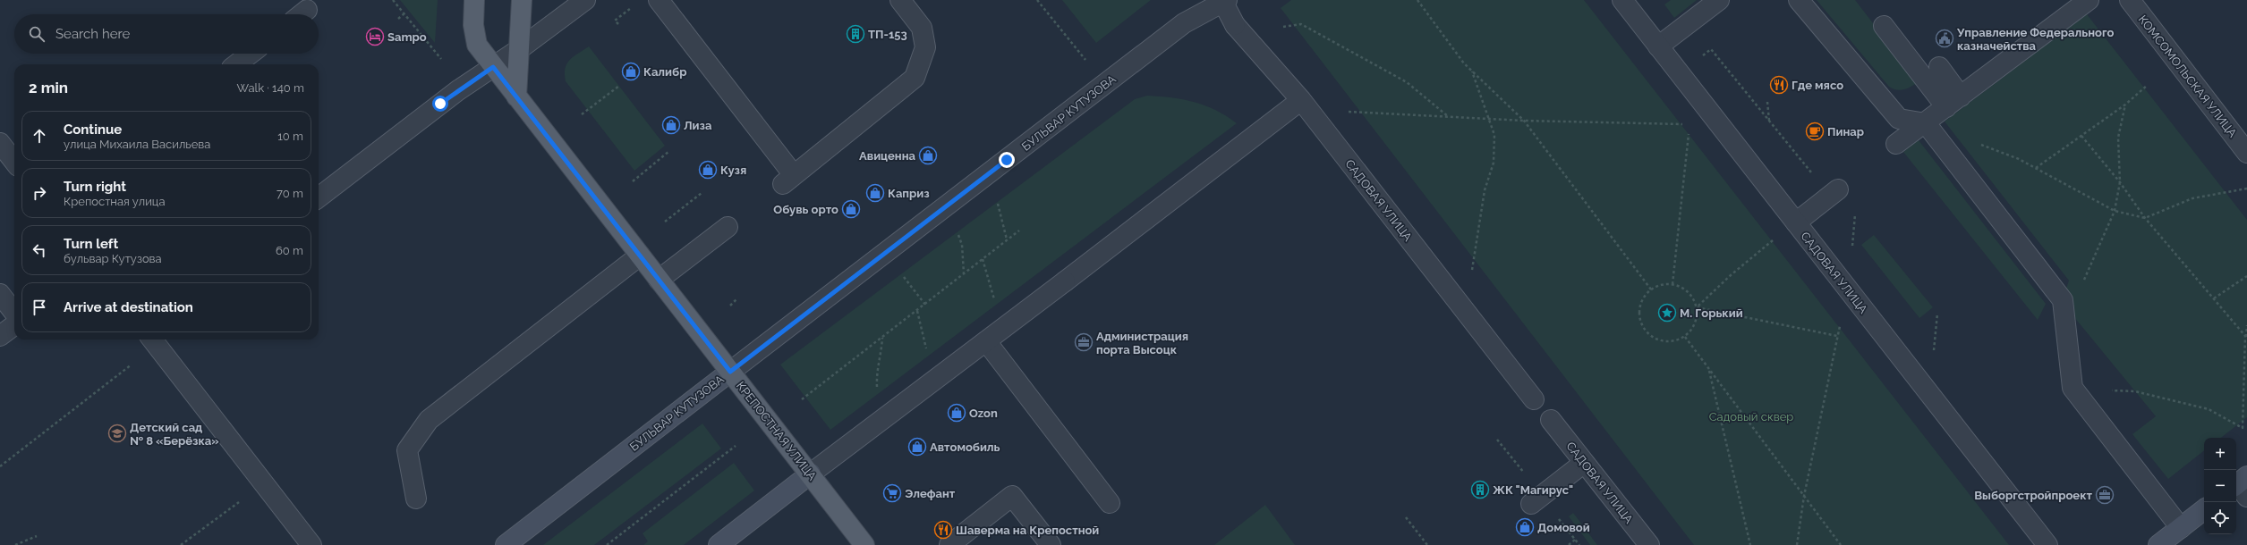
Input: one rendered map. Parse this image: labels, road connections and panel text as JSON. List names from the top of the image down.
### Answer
{
  "streets": {
    "main road": ["КРЕПОСТНАЯ УЛИЦА"],
    "street": ["КОМСОМОЛЬСКАЯ УЛИЦА", "БУЛЬВАР КУТУЗОВА", "САДОВАЯ УЛИЦА"]
  },
  "crossings": [
    ["БУЛЬВАР КУТУЗОВА", "САДОВАЯ УЛИЦА"],
    ["БУЛЬВАР КУТУЗОВА", "КРЕПОСТНАЯ УЛИЦА"]
  ],
  "parks": ["Садовый сквер"],
  "places": {
    "building": ["ТП-153", "ЖК \"Магирус\""],
    "hotel": ["Sampo"],
    "public building": ["Управление Федерального казначейства"],
    "shop": [
      "Калибр",
      "Лиза",
      "Авиценна",
      "Кузя",
      "Каприз",
      "Обувь орто",
      "Ozon",
      "Автомобиль",
      "Домовой"
    ],
    "restaurant": ["Где мясо", "Шаверма на Крепостной"],
    "cafe": ["Пинар"],
    "place": ["М. Горький"],
    "office": ["Администрация порта Высоцк", "Выборгстройпроект"],
    "school or university": ["Детский сад № 8 «Берёзка»"],
    "supermarket": ["Элефант"]
  },
  "page": {
    "search": "Search here",
    "heading": ["2 min", "Walk · 140 m"],
    "list": [
      ["Continue", "улица Михаила Васильева", "10 m"],
      ["Turn right", "Крепостная улица", "70 m"],
      ["Turn left", "бульвар Кутузова", "60 m"],
      "Arrive at destination"
    ],
    "map_buttons": ["+", "−"]
  }
}
